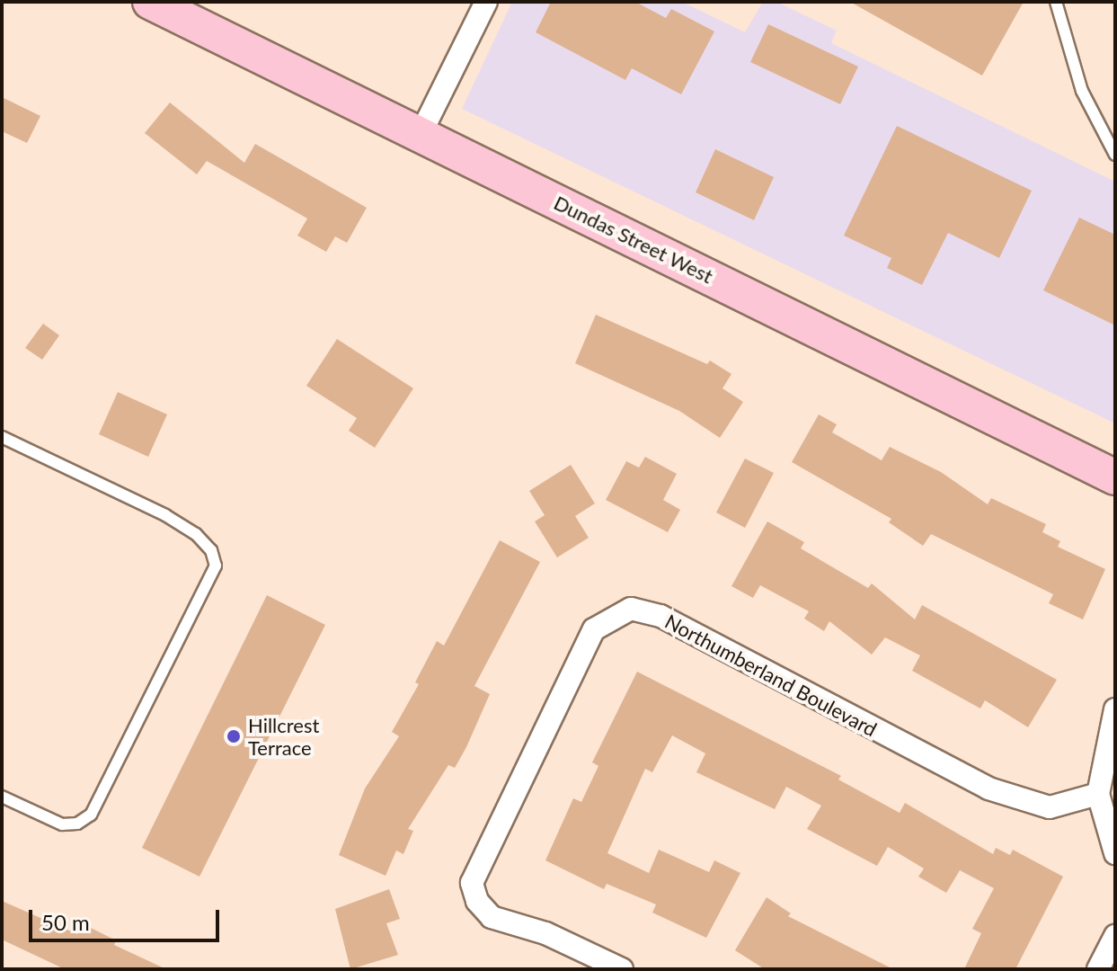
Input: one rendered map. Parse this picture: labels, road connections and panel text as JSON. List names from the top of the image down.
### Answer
{
  "streets": {
    "main road": ["Dundas Street West"],
    "street": ["Northumberland Boulevard"]
  },
  "places": ["Hillcrest Terrace"],
  "scale_bar": "50 m"
}
